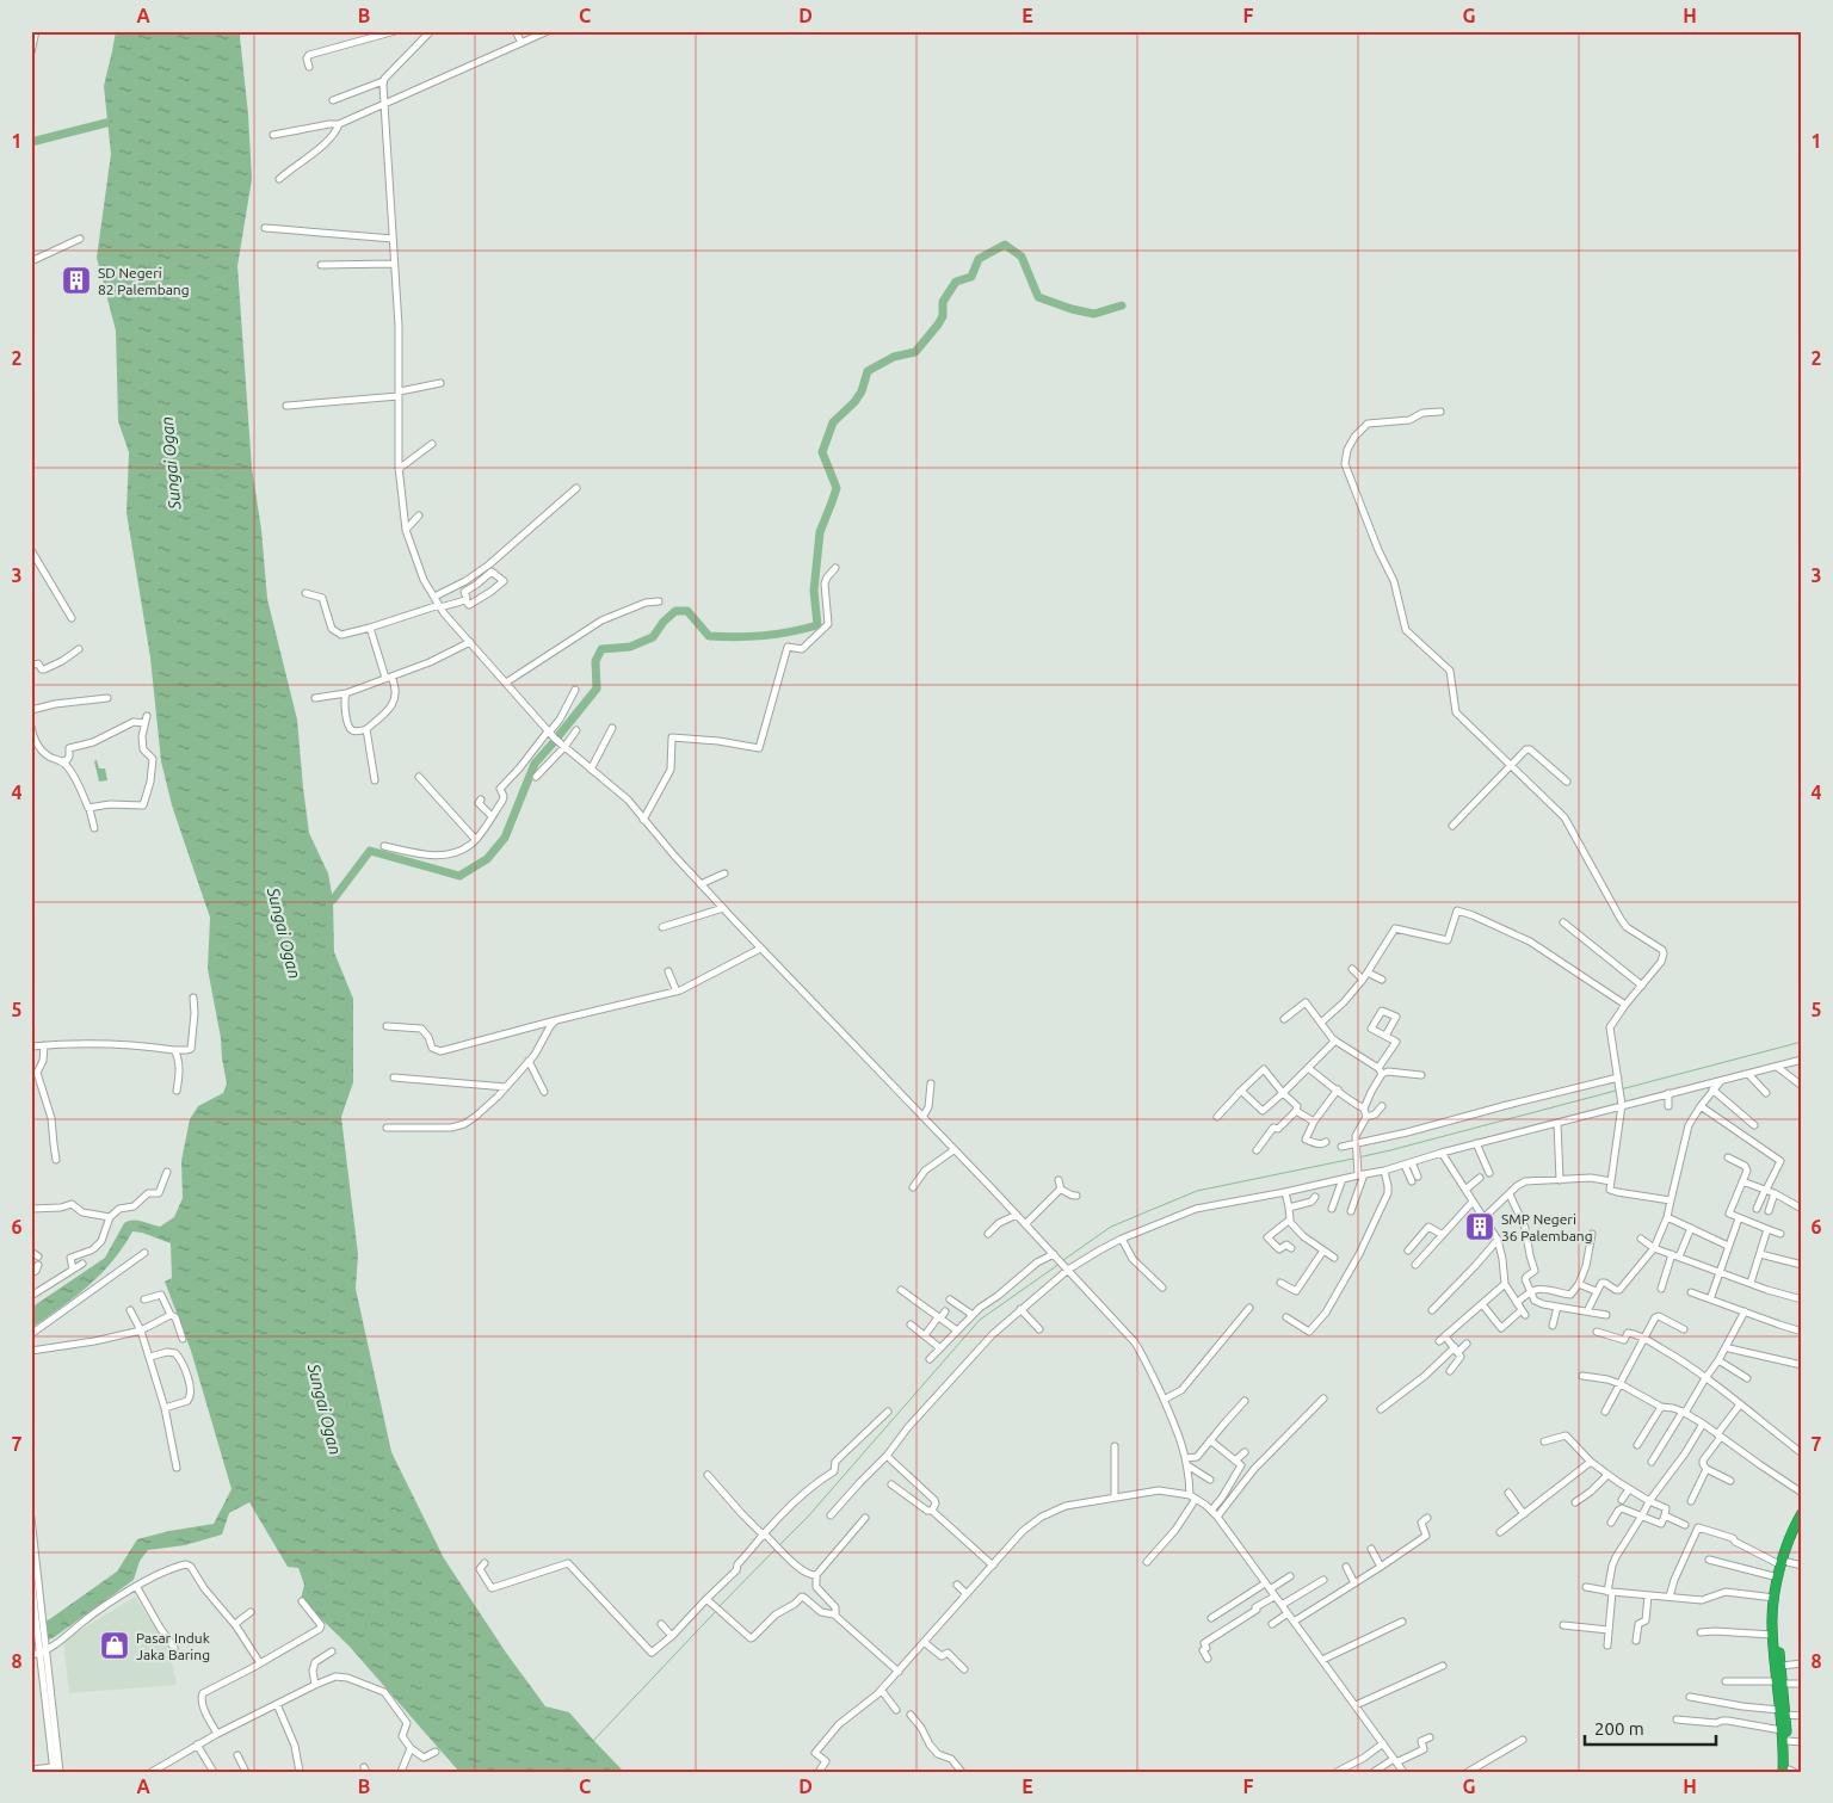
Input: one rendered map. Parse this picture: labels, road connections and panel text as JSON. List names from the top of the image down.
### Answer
{
  "water": ["Sungai Ogan"],
  "places": {
    "building": ["SD Negeri 82 Palembang", "SMP Negeri 36 Palembang"],
    "shop": ["Pasar Induk Jaka Baring"]
  },
  "scale_bar": "200 m",
  "grid": {
    "columns": [
      "A",
      "B",
      "C",
      "D",
      "E",
      "F",
      "G",
      "H"
    ],
    "rows": [
      "1",
      "2",
      "3",
      "4",
      "5",
      "6",
      "7",
      "8"
    ]
  }
}
